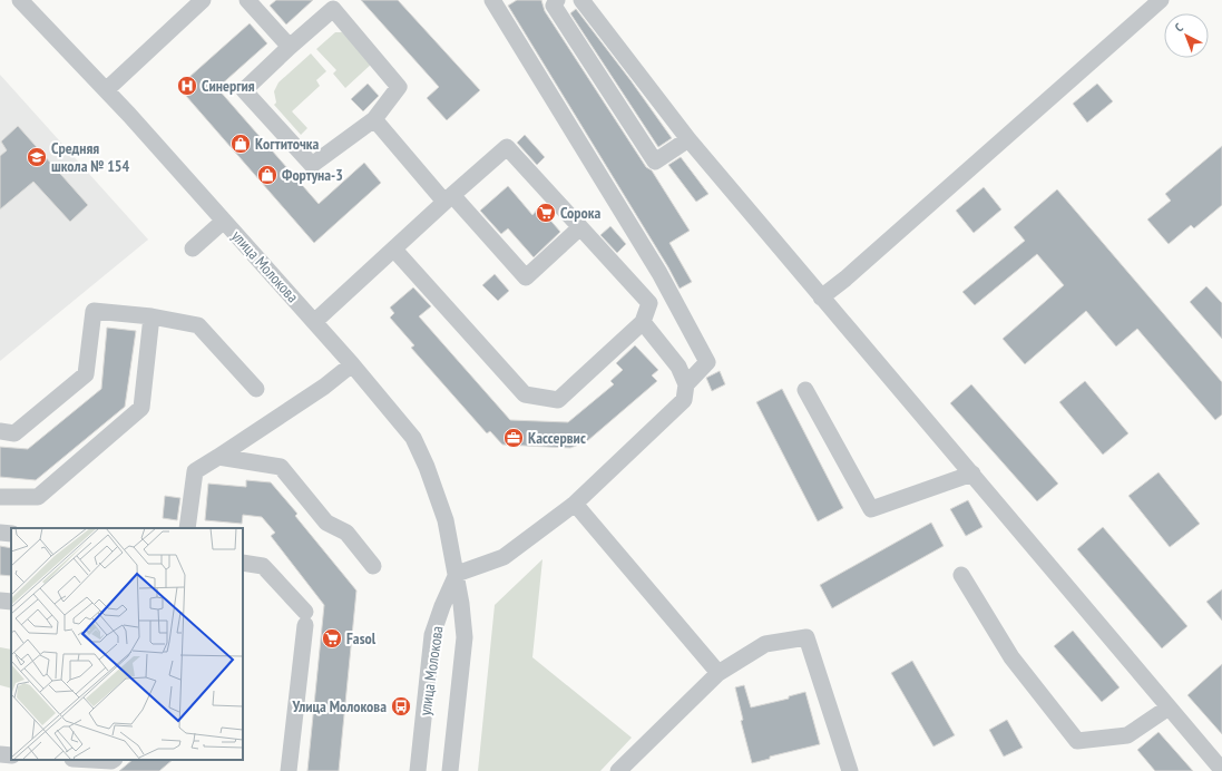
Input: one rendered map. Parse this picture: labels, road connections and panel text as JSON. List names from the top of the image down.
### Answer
{
  "streets": {
    "street": ["улица Молокова"]
  },
  "places": {
    "hospital": ["Синергия"],
    "shop": ["Когтиточка", "Фортуна-3"],
    "school or university": ["Средняя школа № 154"],
    "supermarket": ["Сорока", "Fasol"],
    "office": ["Кассервис"],
    "bus stop": ["Улица Молокова"]
  },
  "north": "top left"
}
